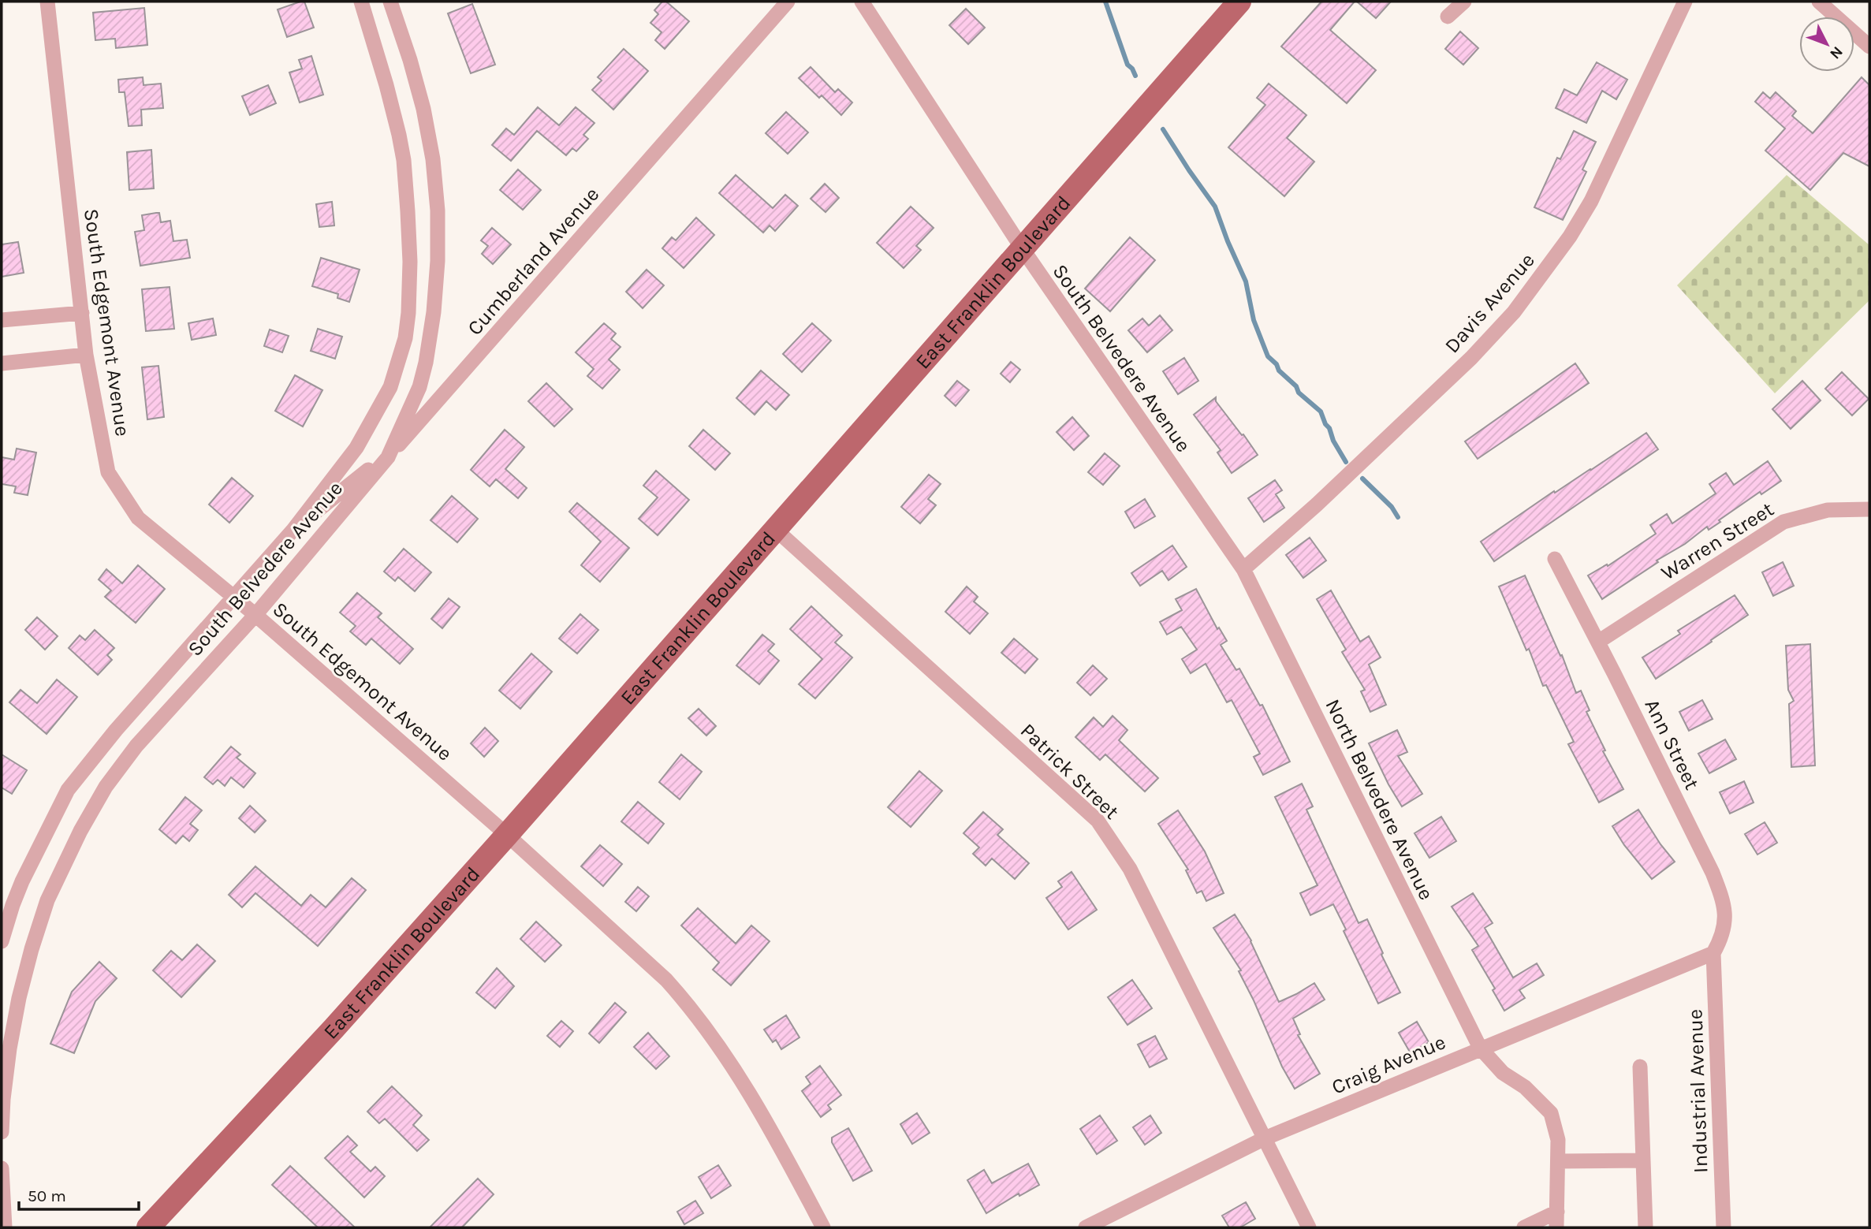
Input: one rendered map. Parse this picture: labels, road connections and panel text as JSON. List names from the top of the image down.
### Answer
{
  "streets": {
    "main road": ["East Franklin Boulevard"],
    "street": [
      "Cumberland Avenue",
      "Davis Avenue",
      "South Edgemont Avenue",
      "South Belvedere Avenue",
      "Warren Street",
      "Ann Street",
      "Patrick Street",
      "North Belvedere Avenue",
      "Craig Avenue",
      "Industrial Avenue"
    ]
  },
  "crossings": [
    ["Cumberland Avenue", "South Belvedere Avenue"],
    ["East Franklin Boulevard", "South Edgemont Avenue"],
    ["East Franklin Boulevard", "South Belvedere Avenue"],
    ["East Franklin Boulevard", "Patrick Street"],
    ["Davis Avenue", "South Belvedere Avenue"],
    ["Davis Avenue", "North Belvedere Avenue"],
    ["South Edgemont Avenue", "South Belvedere Avenue"],
    ["South Belvedere Avenue", "North Belvedere Avenue"],
    ["Warren Street", "Ann Street"],
    ["Ann Street", "Craig Avenue"],
    ["Ann Street", "Industrial Avenue"],
    ["Patrick Street", "Craig Avenue"],
    ["North Belvedere Avenue", "Craig Avenue"],
    ["Craig Avenue", "Industrial Avenue"]
  ],
  "scale_bar": "50 m",
  "north": "bottom right"
}
